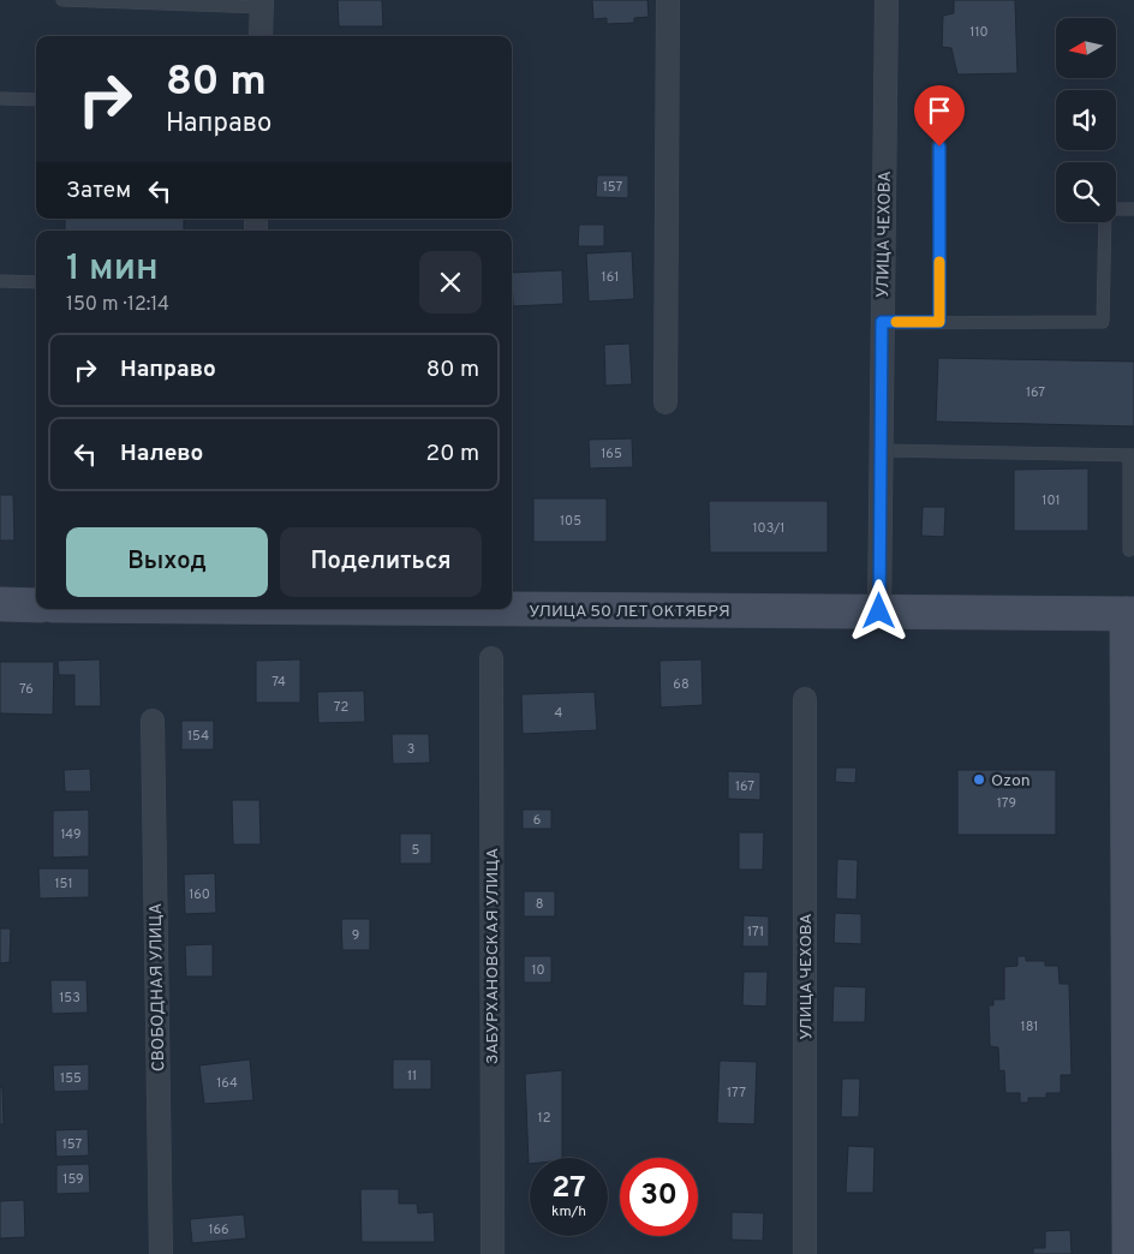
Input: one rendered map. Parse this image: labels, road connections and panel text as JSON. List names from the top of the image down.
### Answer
{
  "streets": {
    "main road": ["УЛИЦА 50 ЛЕТ ОКТЯБРЯ"],
    "street": ["УЛИЦА ЧЕХОВА", "ЗАБУРХАНОВСКАЯ УЛИЦА", "СВОБОДНАЯ УЛИЦА"]
  },
  "crossings": [
    ["УЛИЦА ЧЕХОВА", "УЛИЦА 50 ЛЕТ ОКТЯБРЯ"]
  ],
  "places": ["Ozon"],
  "house_numbers": [
    "110",
    "157",
    "161",
    "167",
    "165",
    "101",
    "105",
    "103/1",
    "74",
    "68",
    "76",
    "72",
    "4",
    "154",
    "3",
    "167",
    "179",
    "6",
    "149",
    "5",
    "151",
    "160",
    "8",
    "171",
    "9",
    "10",
    "153",
    "181",
    "11",
    "155",
    "164",
    "177",
    "12",
    "157",
    "159",
    "166"
  ],
  "north": "left",
  "page": {
    "turn": ["80 m", "Направо"],
    "then": "Затем",
    "heading": ["1 мин", "150 m · 12:14"],
    "list": [
      {
        "name": "Направо",
        "value": "80 m"
      },
      {
        "name": "Налево",
        "value": "20 m"
      }
    ],
    "buttons": ["Выход", "Поделиться"],
    "speed": "27 km/h",
    "limit": "30"
  }
}
